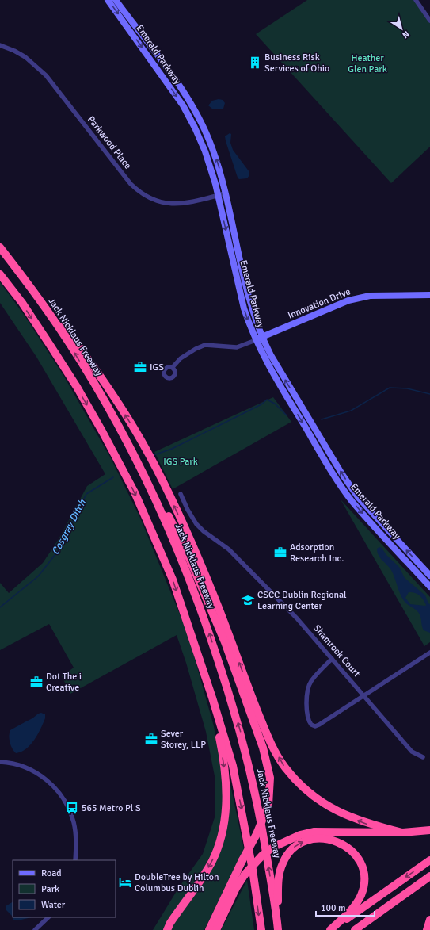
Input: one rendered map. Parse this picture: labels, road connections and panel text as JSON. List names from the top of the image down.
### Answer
{
  "streets": {
    "highway": ["Jack Nicklaus Freeway"],
    "main road": ["Emerald Parkway", "Innovation Drive"],
    "street": ["Parkwood Place", "Shamrock Court"]
  },
  "crossings": [
    ["Emerald Parkway", "Parkwood Place"],
    ["Emerald Parkway", "Innovation Drive"]
  ],
  "water": ["Cosgray Ditch"],
  "parks": ["Heather Glen Park", "IGS Park"],
  "places": {
    "building": ["Business Risk Services of Ohio"],
    "office": [
      "IGS",
      "Adsorption Research Inc.",
      "Dot The i Creative",
      "Sever Storey, LLP"
    ],
    "school or university": ["CSCC Dublin Regional Learning Center"],
    "bus stop": ["565 Metro Pl S"],
    "hotel": ["DoubleTree by Hilton Columbus Dublin"]
  },
  "legend": ["Road", "Park", "Water"],
  "scale_bar": "100 m",
  "north": "bottom right"
}
